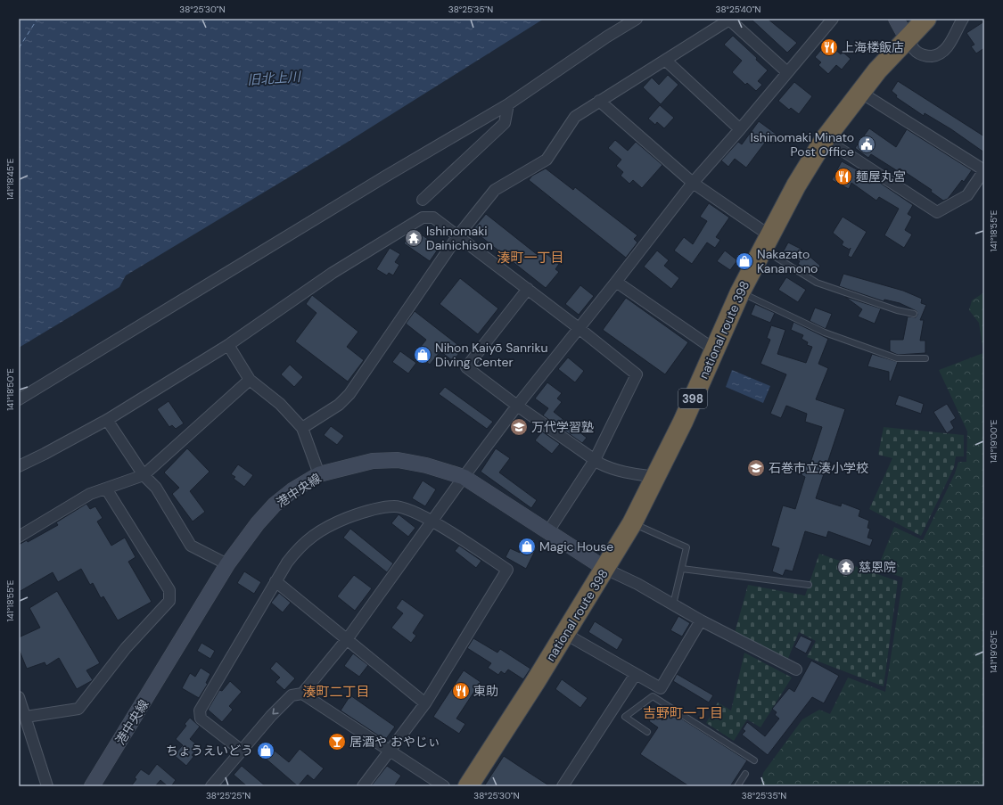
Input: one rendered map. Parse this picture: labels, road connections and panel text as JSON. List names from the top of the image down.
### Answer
{
  "streets": {
    "highway": ["national route 398", "398"],
    "street": ["港中央線"]
  },
  "crossings": [
    ["national route 398", "港中央線"]
  ],
  "districts": ["湊町一丁目", "湊町二丁目", "吉野町一丁目"],
  "water": ["旧北上川"],
  "places": {
    "restaurant": ["上海楼飯店", "麺屋丸宮", "東助"],
    "public building": ["Ishinomaki Minato Post Office"],
    "temple": ["Ishinomaki Dainichison", "慈恩院"],
    "shop": [
      "Nakazato Kanamono",
      "Nihon Kaiyō Sanriku Diving Center",
      "Magic House",
      "ちょうえいどう"
    ],
    "school or university": ["万代学習塾", "石巻市立湊小学校"],
    "bar": ["居酒や おやじぃ"]
  },
  "coordinates": [
    "38°25'30\"N",
    "38°25'35\"N",
    "38°25'40\"N",
    "141°18'45\"E",
    "141°18'55\"E",
    "141°18'50\"E",
    "141°19'00\"E",
    "141°19'05\"E",
    "38°25'25\"N"
  ]
}
